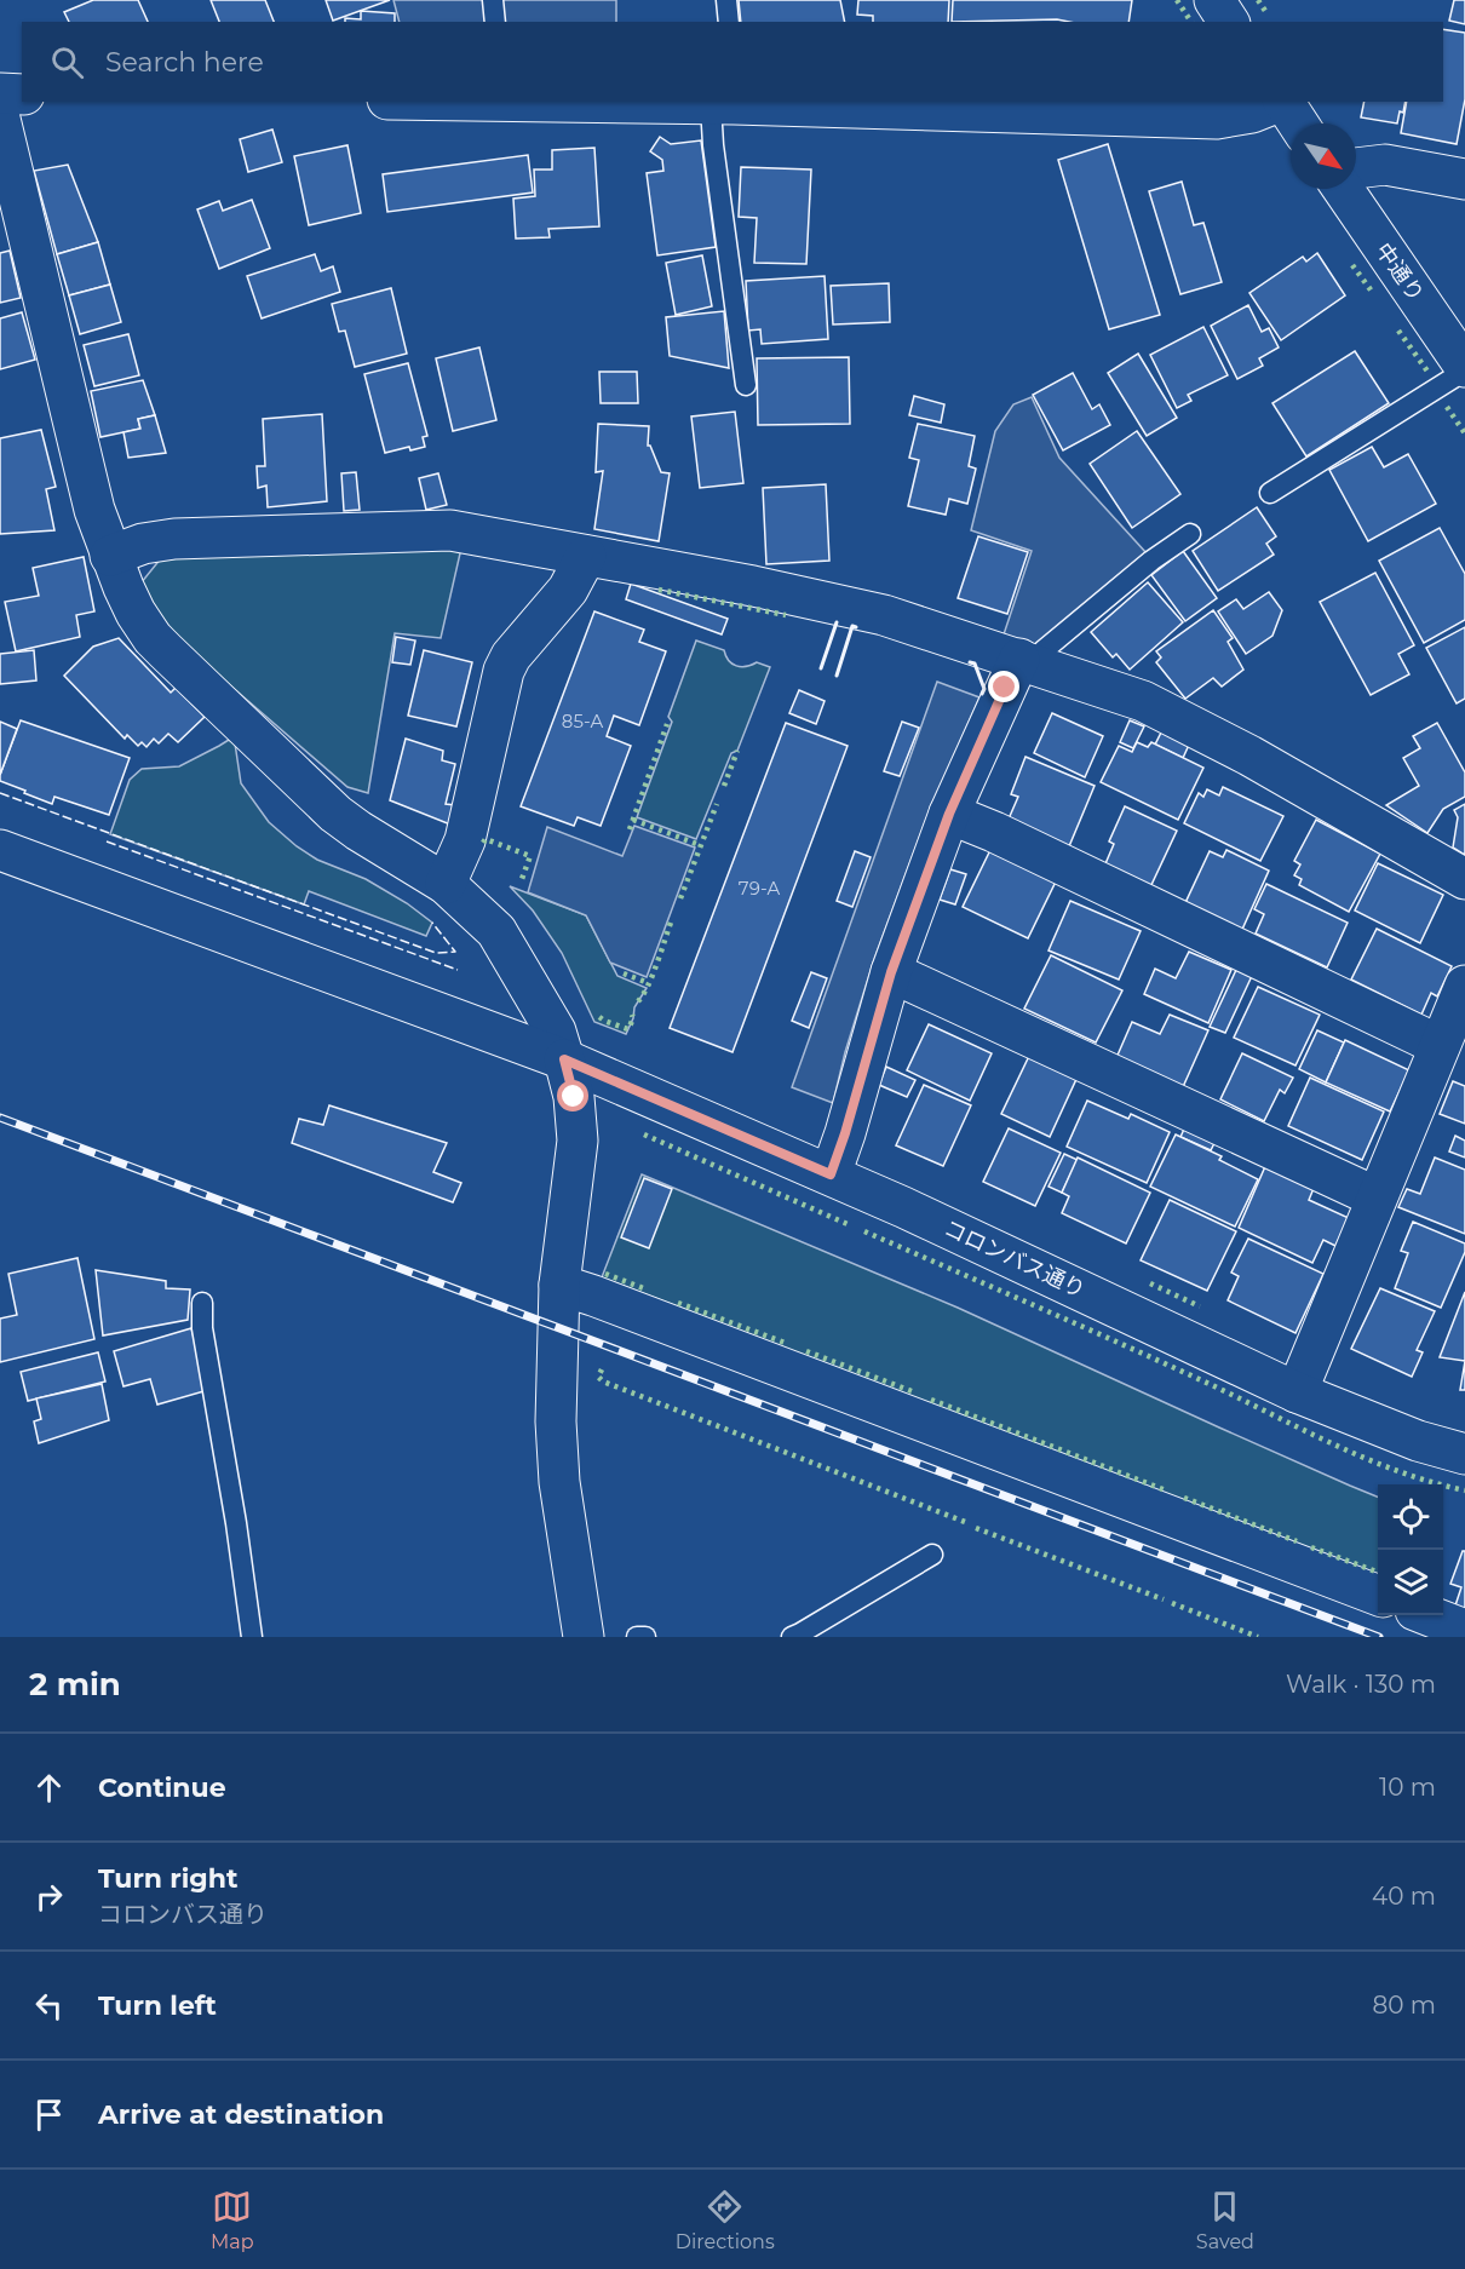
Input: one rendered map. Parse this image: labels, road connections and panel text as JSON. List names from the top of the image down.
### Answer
{
  "streets": {
    "street": ["中通り", "コロンバス通り"]
  },
  "house_numbers": ["85-A", "79-A"],
  "north": "bottom right",
  "page": {
    "search": "Search here",
    "heading": ["2 min", "Walk · 130 m"],
    "list": [
      ["Continue", "10 m"],
      ["Turn right", "コロンバス通り", "40 m"],
      ["Turn left", "80 m"],
      "Arrive at destination"
    ],
    "nav": ["Map", "Directions", "Saved"]
  }
}
